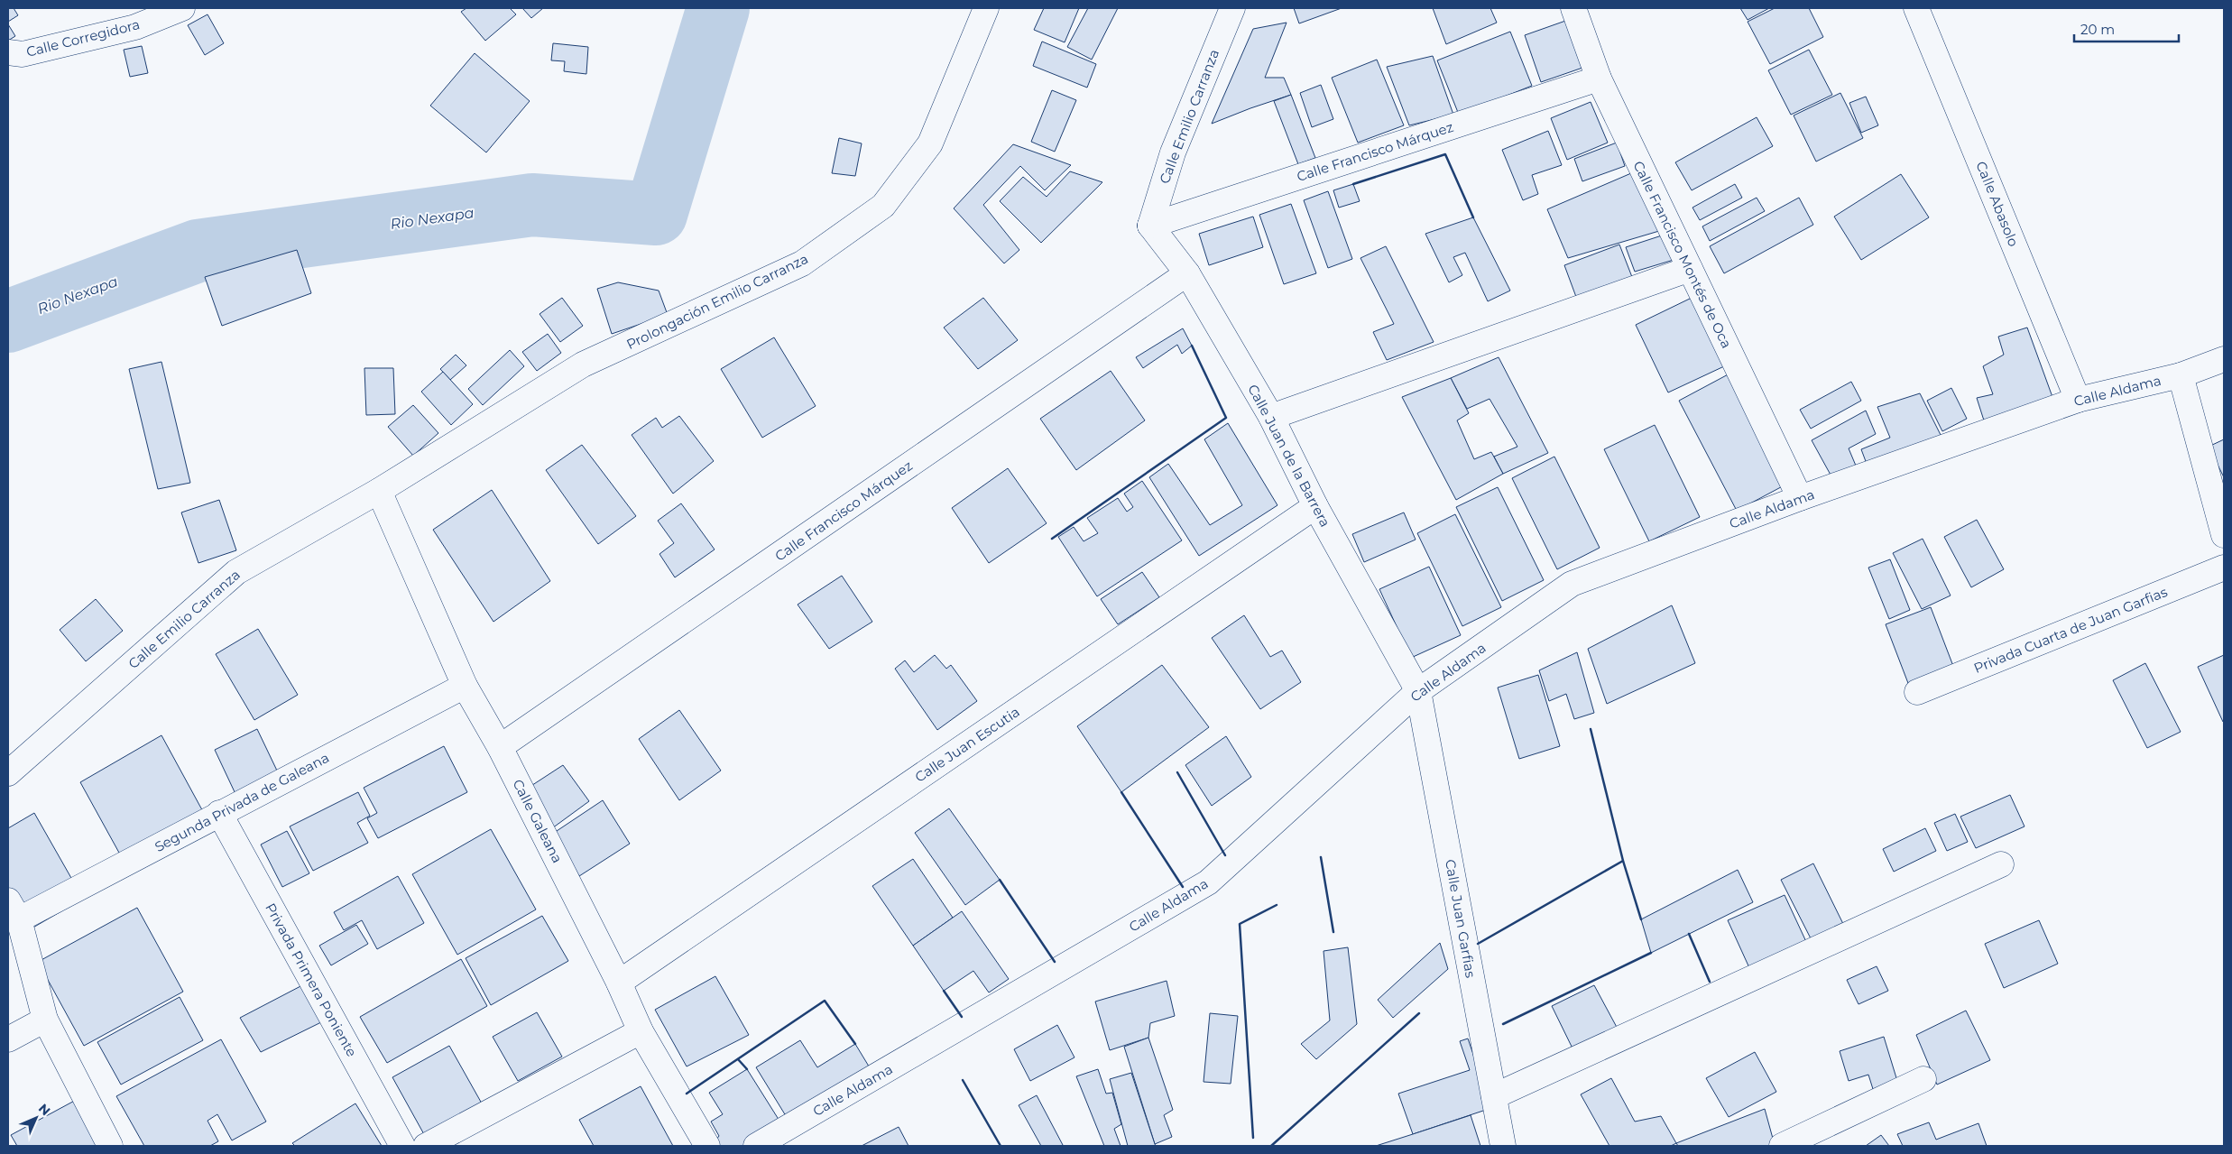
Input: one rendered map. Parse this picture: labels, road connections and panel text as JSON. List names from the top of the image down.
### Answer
{
  "streets": {
    "street": [
      "Calle Corregidora",
      "Calle Emilio Carranza",
      "Calle Francisco Márquez",
      "Calle Abasolo",
      "Calle Francisco Montés de Oca",
      "Prolongación Emilio Carranza",
      "Calle Aldama",
      "Calle Juan de la Barrera",
      "Privada Cuarta de Juan Garfias",
      "Calle Juan Escutia",
      "Segunda Privada de Galeana",
      "Calle Galeana",
      "Calle Juan Garfias",
      "Privada Primera Poniente"
    ]
  },
  "crossings": [
    ["Calle Emilio Carranza", "Calle Francisco Márquez"],
    ["Calle Emilio Carranza", "Prolongación Emilio Carranza"],
    ["Calle Emilio Carranza", "Calle Juan de la Barrera"],
    ["Calle Emilio Carranza", "Calle Galeana"],
    ["Calle Francisco Márquez", "Calle Francisco Montés de Oca"],
    ["Calle Francisco Márquez", "Calle Juan de la Barrera"],
    ["Calle Francisco Márquez", "Calle Galeana"],
    ["Calle Abasolo", "Calle Aldama"],
    ["Calle Francisco Montés de Oca", "Calle Aldama"],
    ["Prolongación Emilio Carranza", "Calle Galeana"],
    ["Calle Aldama", "Calle Juan de la Barrera"],
    ["Calle Aldama", "Calle Juan Garfias"],
    ["Calle Juan de la Barrera", "Calle Juan Escutia"],
    ["Calle Juan de la Barrera", "Calle Juan Garfias"],
    ["Calle Juan Escutia", "Calle Galeana"],
    ["Segunda Privada de Galeana", "Calle Galeana"],
    ["Segunda Privada de Galeana", "Privada Primera Poniente"]
  ],
  "water": ["Rio Nexapa"],
  "scale_bar": "20 m",
  "north": "top right"
}
